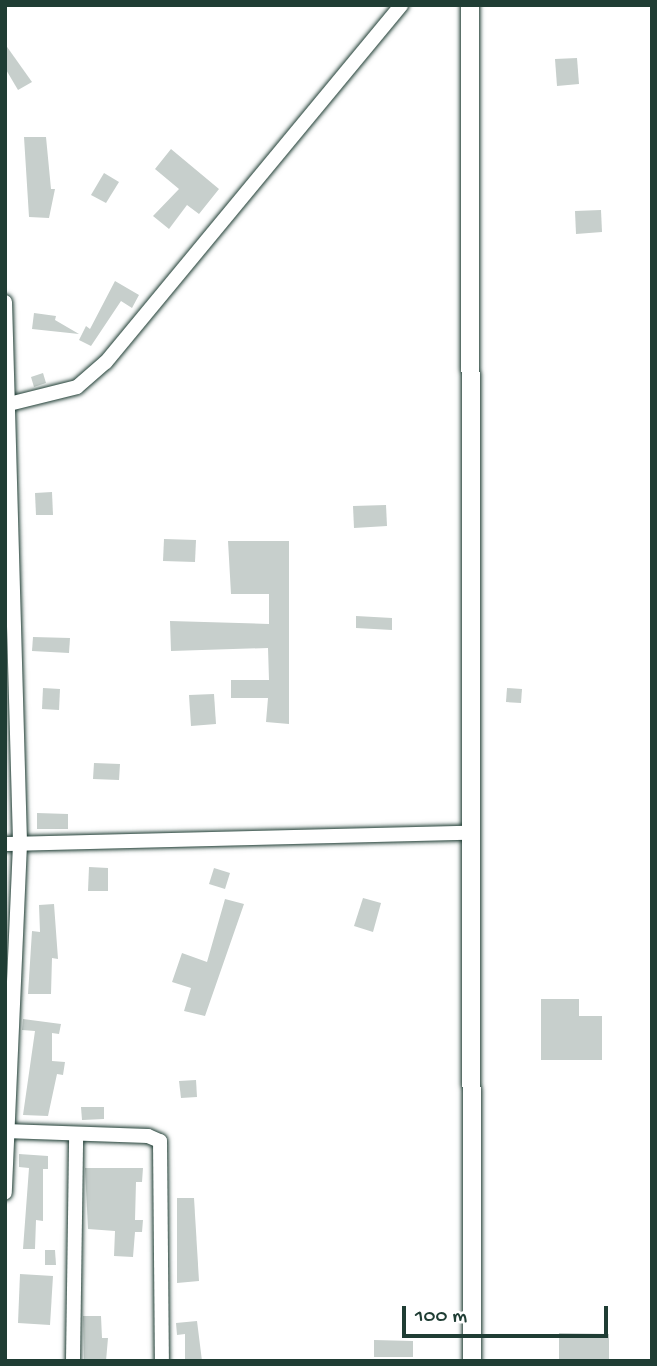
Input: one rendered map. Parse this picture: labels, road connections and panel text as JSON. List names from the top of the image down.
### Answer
{
  "scale_bar": "100 m"
}
